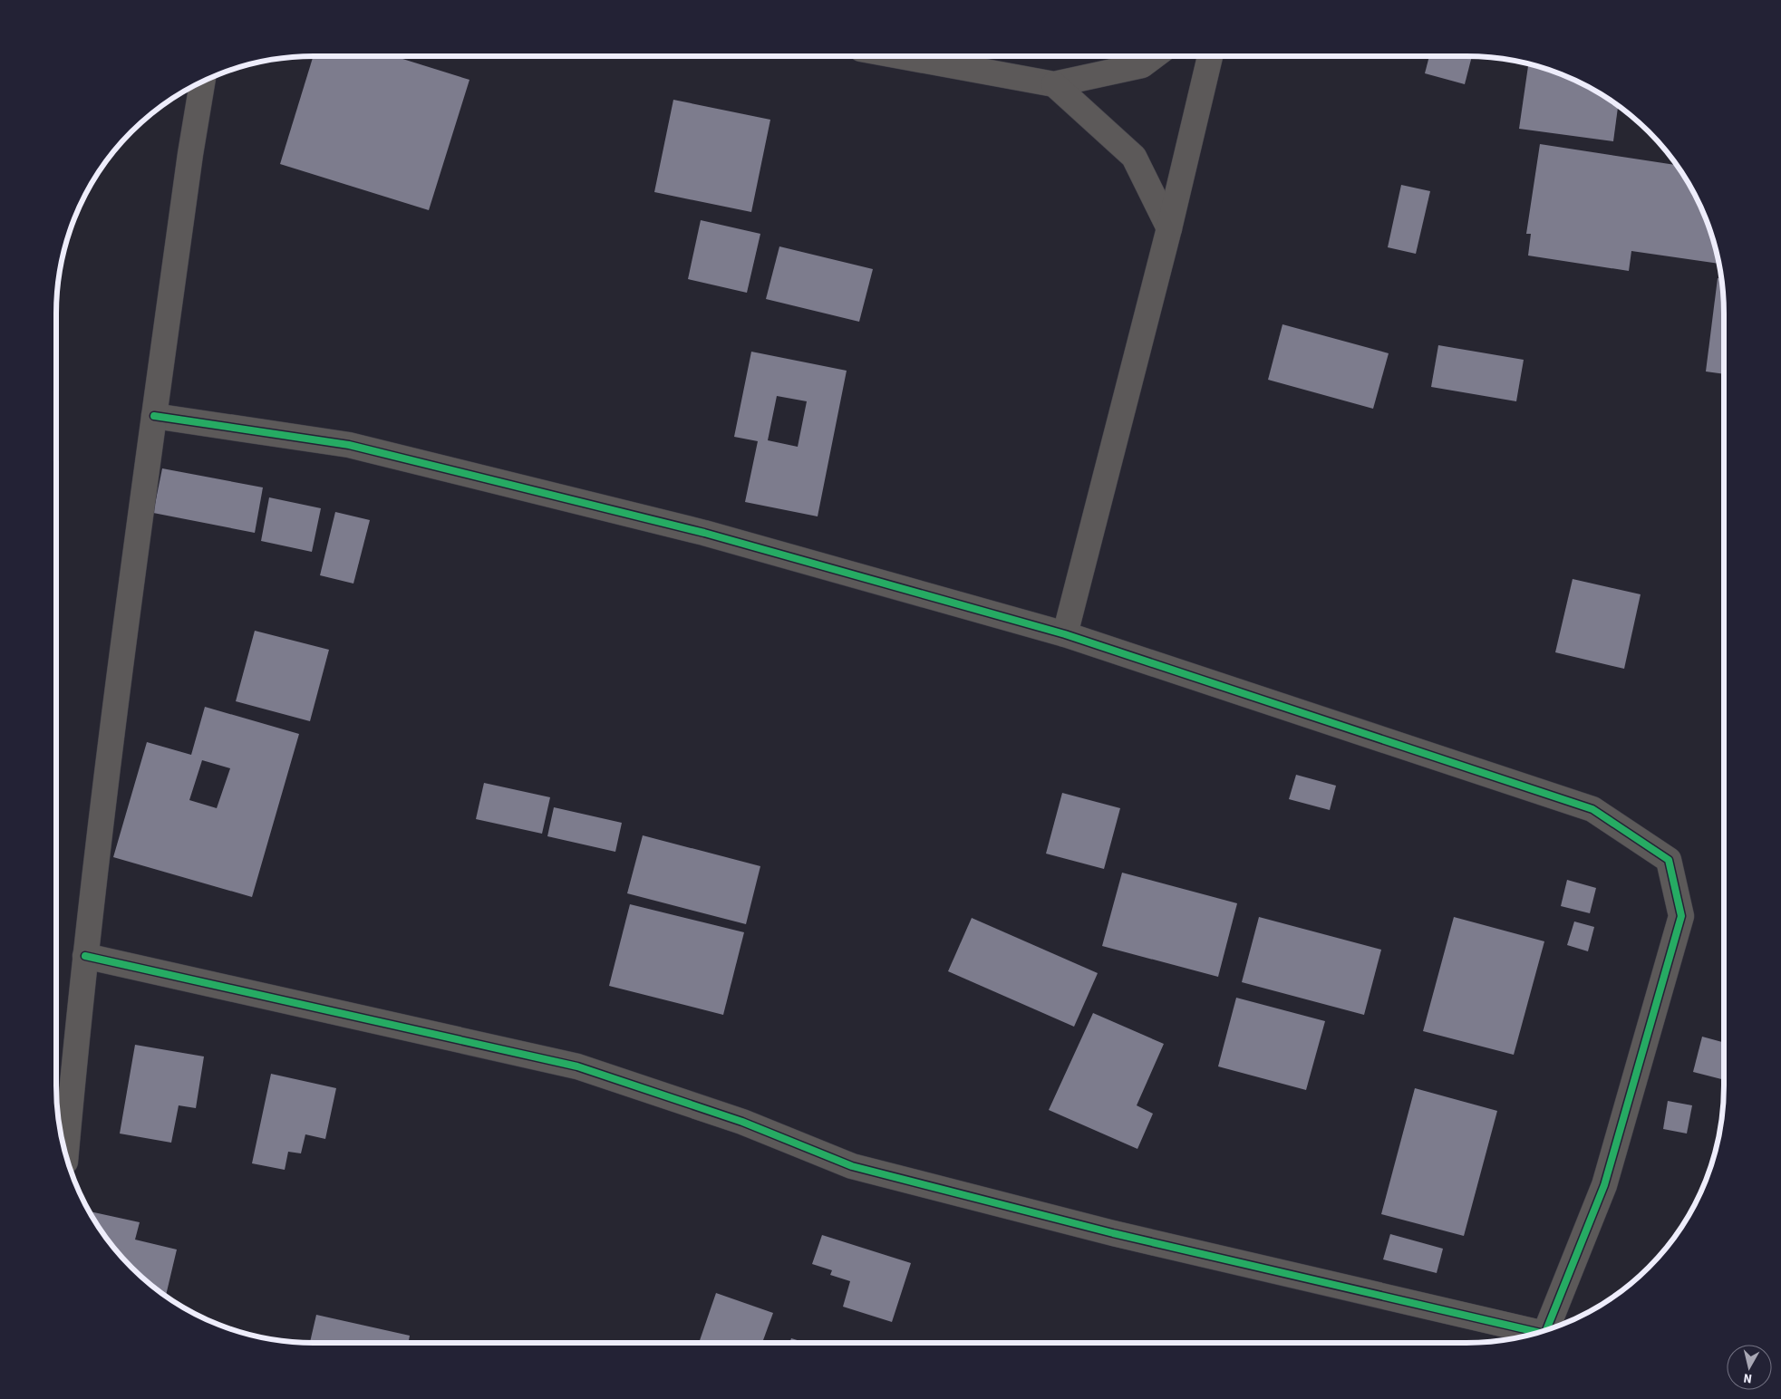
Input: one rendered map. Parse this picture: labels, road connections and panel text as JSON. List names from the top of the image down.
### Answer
{
  "north": "bottom"
}
